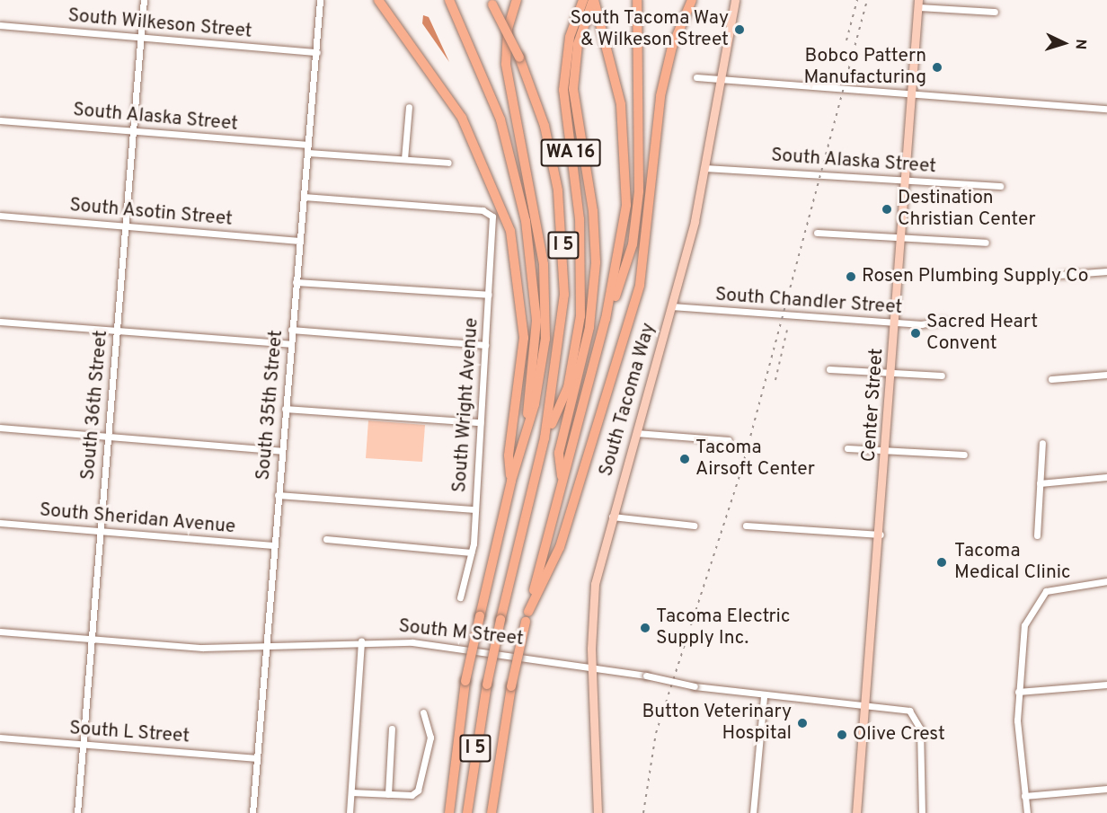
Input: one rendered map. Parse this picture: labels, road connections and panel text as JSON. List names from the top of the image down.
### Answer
{
  "streets": {
    "highway": ["WA 16", "I 5"],
    "main road": ["South Tacoma Way", "Center Street"],
    "street": [
      "South Wilkeson Street",
      "South Alaska Street",
      "South Asotin Street",
      "South Chandler Street",
      "South 36th Street",
      "South 35th Street",
      "South Wright Avenue",
      "South Sheridan Avenue",
      "South M Street",
      "South L Street"
    ]
  },
  "crossings": [
    ["South Wilkeson Street", "South 36th Street"],
    ["South Wilkeson Street", "South 35th Street"],
    ["South Alaska Street", "South Tacoma Way"],
    ["South Alaska Street", "South 36th Street"],
    ["South Alaska Street", "South 35th Street"],
    ["South Alaska Street", "Center Street"],
    ["WA 16", "I 5"],
    ["South Asotin Street", "South 36th Street"],
    ["South Asotin Street", "South 35th Street"],
    ["South Chandler Street", "South Tacoma Way"],
    ["South Chandler Street", "Center Street"],
    ["South Tacoma Way", "South M Street"],
    ["South 36th Street", "South Sheridan Avenue"],
    ["South 36th Street", "South M Street"],
    ["South 36th Street", "South L Street"],
    ["South 35th Street", "South Wright Avenue"],
    ["South 35th Street", "South Sheridan Avenue"],
    ["South 35th Street", "South M Street"],
    ["South 35th Street", "South L Street"],
    ["Center Street", "South M Street"]
  ],
  "places": [
    "South Tacoma Way & Wilkeson Street",
    "Bobco Pattern Manufacturing",
    "Destination Christian Center",
    "Rosen Plumbing Supply Co",
    "Sacred Heart Convent",
    "Tacoma Airsoft Center",
    "Tacoma Medical Clinic",
    "Tacoma Electric Supply Inc.",
    "Button Veterinary Hospital",
    "Olive Crest"
  ],
  "north": "right"
}
